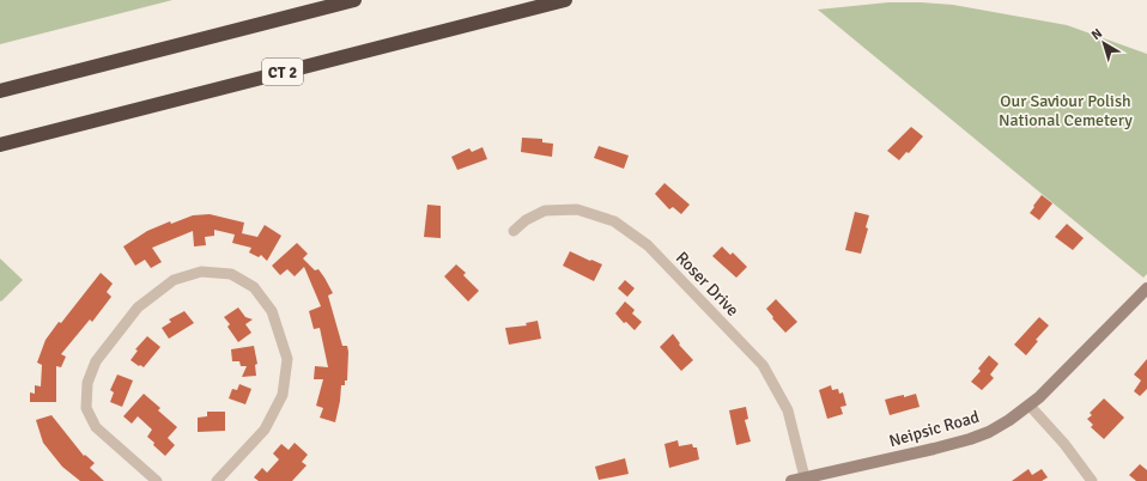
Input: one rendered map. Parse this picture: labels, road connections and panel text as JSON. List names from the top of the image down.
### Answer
{
  "streets": {
    "highway": ["CT 2"],
    "street": ["Roser Drive", "Neipsic Road"]
  },
  "crossings": [
    ["Roser Drive", "Neipsic Road"]
  ],
  "parks": ["Our Saviour Polish National Cemetery"],
  "north": "top left"
}
